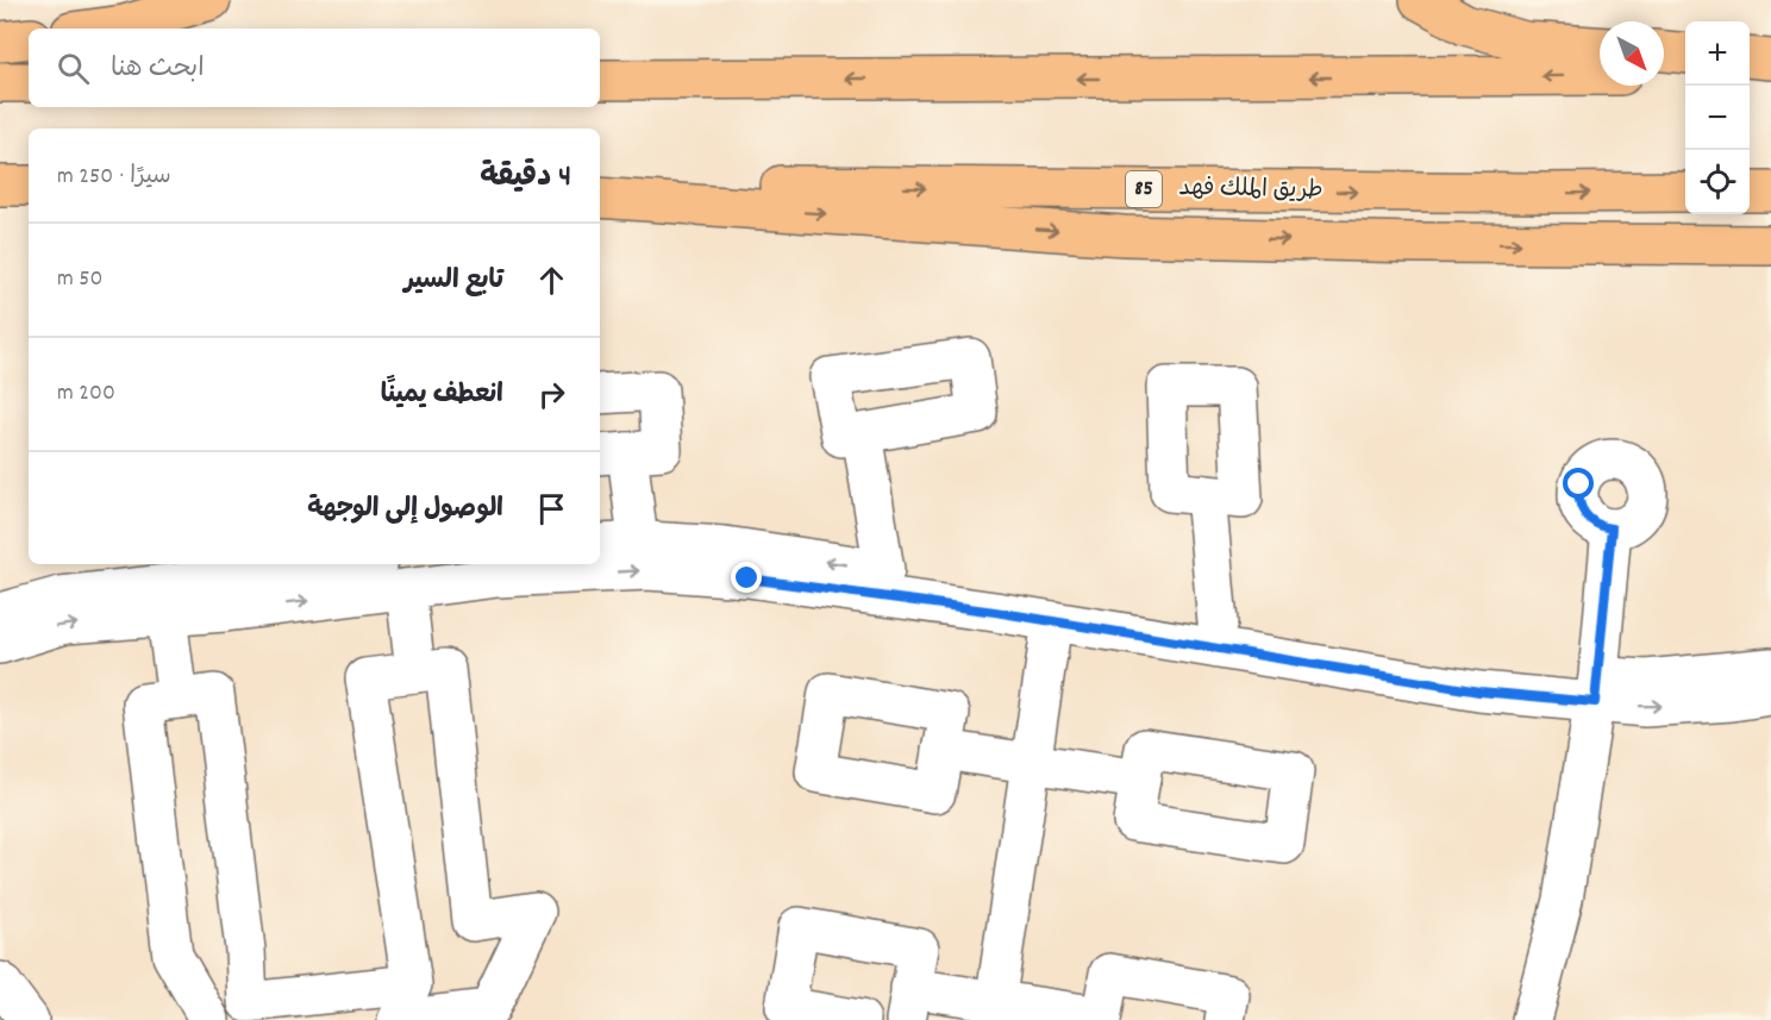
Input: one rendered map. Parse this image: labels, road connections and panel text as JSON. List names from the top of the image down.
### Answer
{
  "streets": {
    "highway": ["85", "طريق الملك فهد"]
  },
  "north": "bottom right",
  "page": {
    "map_buttons": ["+", "−"],
    "search": "ابحث هنا",
    "heading": ["4 دقيقة", "سيرًا · 250 m"],
    "list": [
      ["تابع السير", "50 m"],
      ["انعطف يمينًا", "200 m"],
      "الوصول إلى الوجهة"
    ]
  }
}
